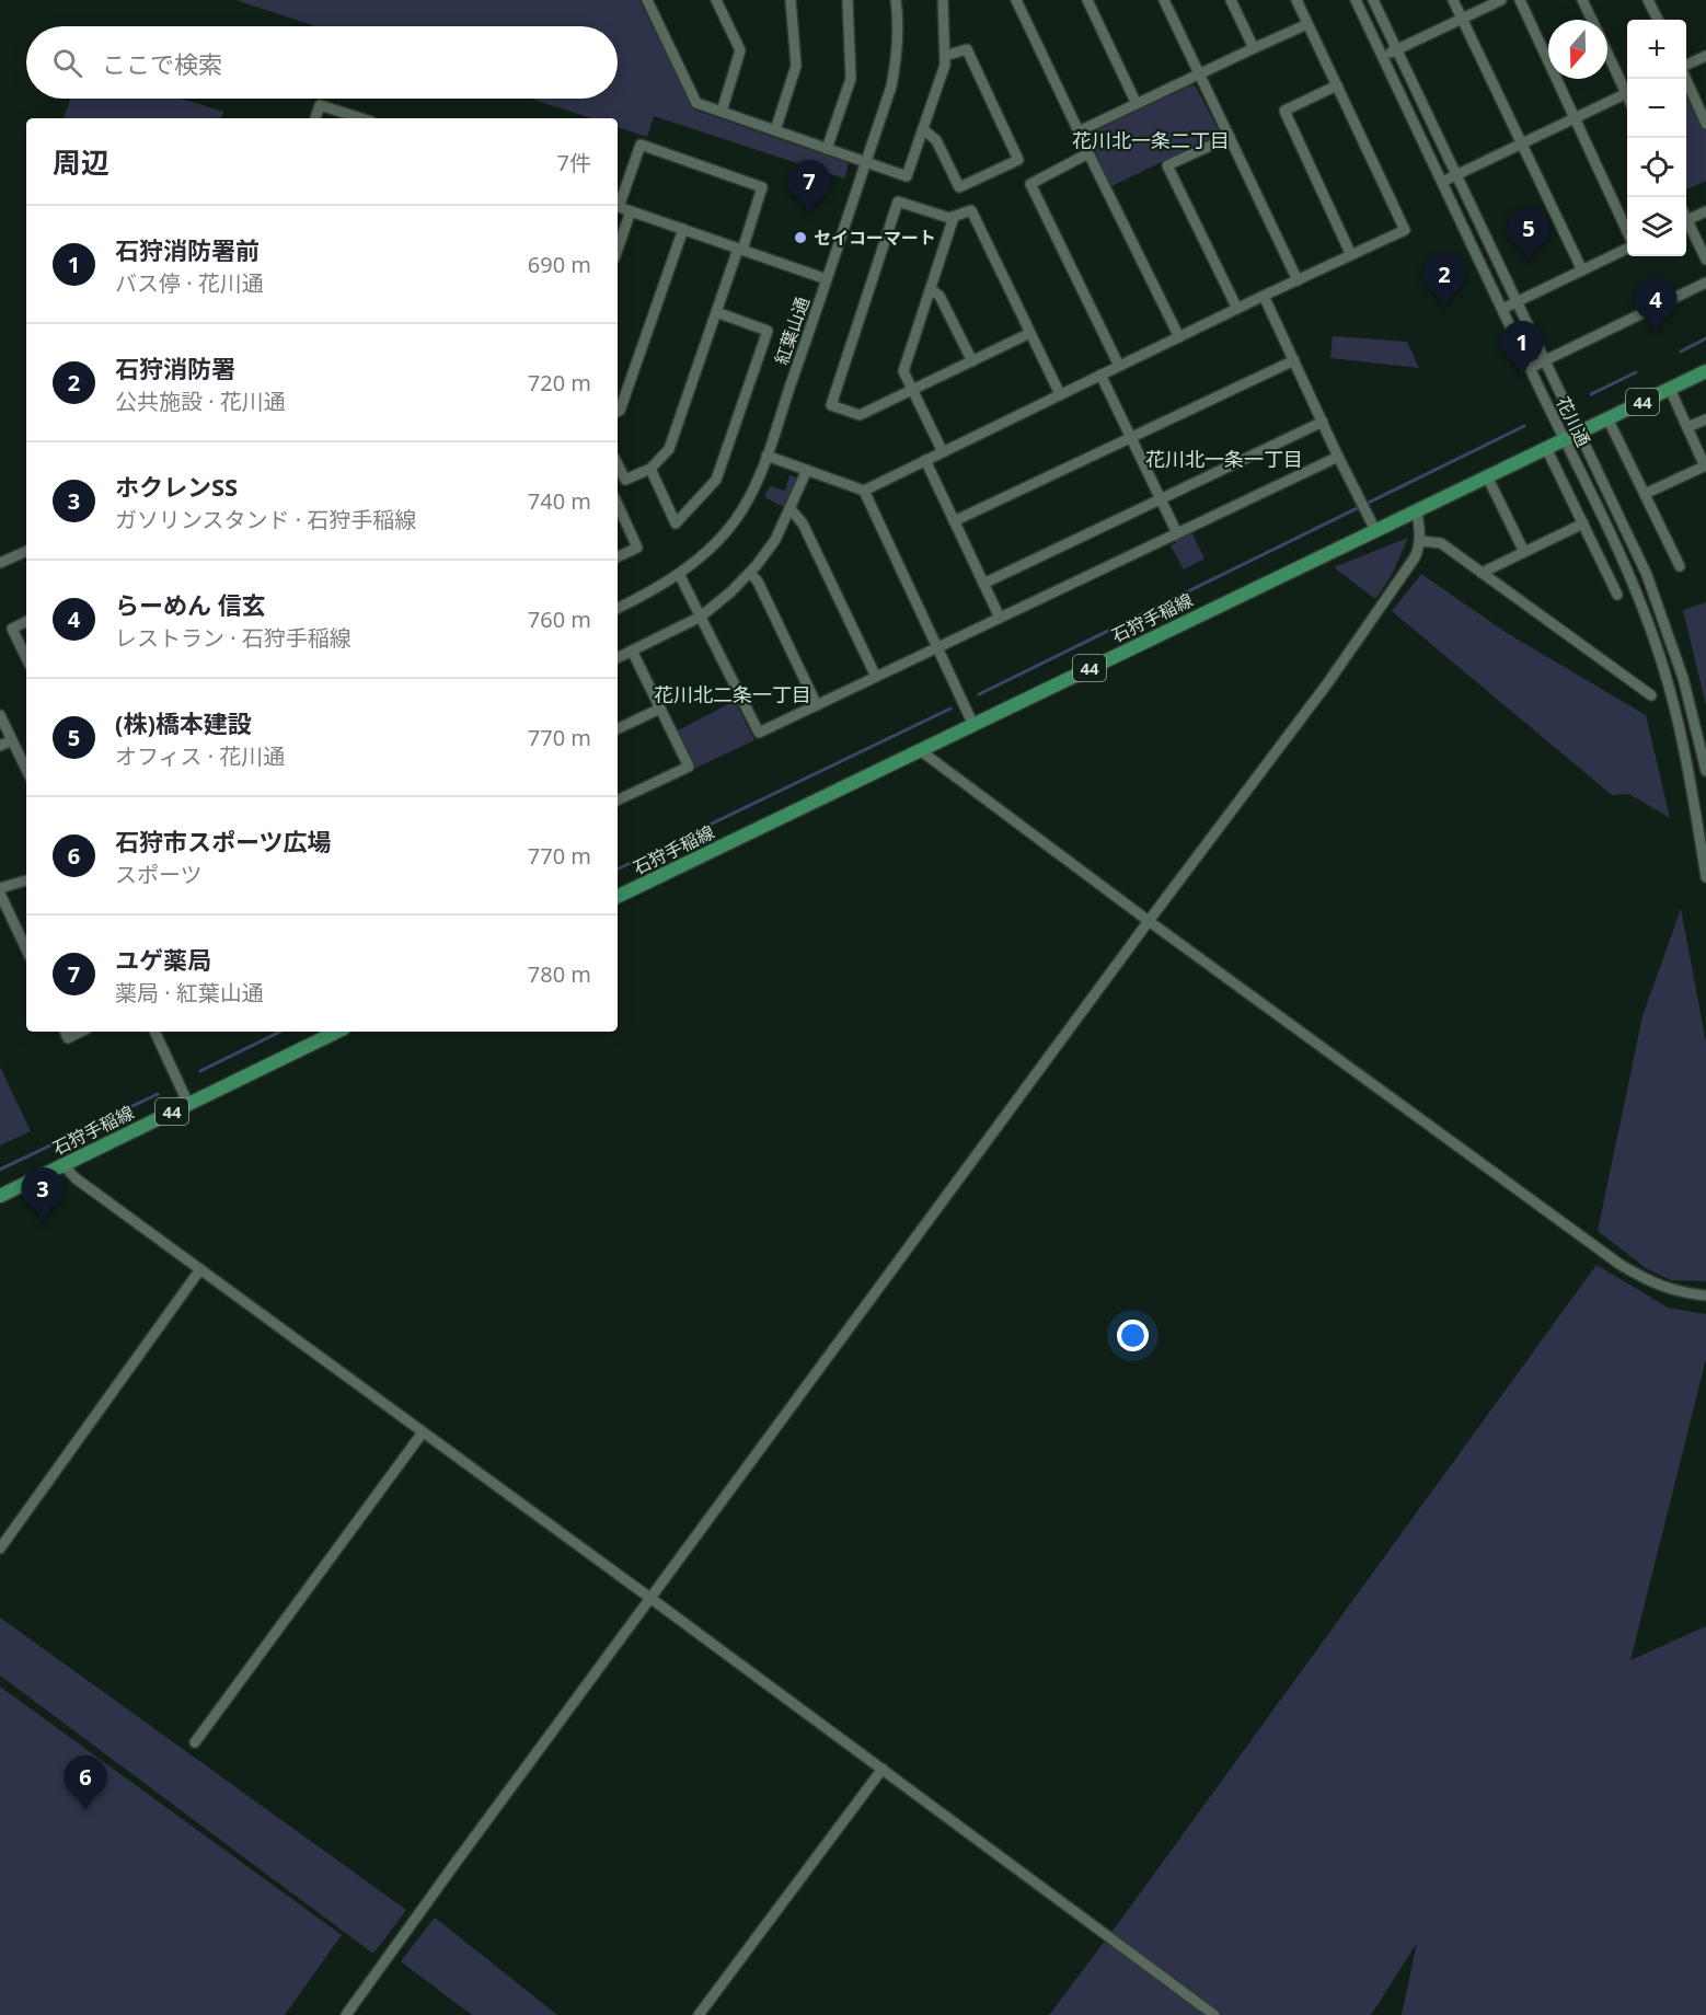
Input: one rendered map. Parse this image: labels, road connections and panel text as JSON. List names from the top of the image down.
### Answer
{
  "streets": {
    "main road": ["44", "石狩手稲線"],
    "street": ["紅葉山通", "花川通"]
  },
  "crossings": [
    ["花川通", "石狩手稲線"]
  ],
  "districts": ["花川北一条二丁目", "花川北一条一丁目", "花川北二条一丁目"],
  "places": ["セイコーマート"],
  "north": "bottom",
  "page": {
    "map_buttons": ["+", "−"],
    "search": "ここで検索",
    "heading": ["周辺", "7件"],
    "pins": [
      "7",
      "5",
      "2",
      "4",
      "1",
      "3",
      "6"
    ],
    "list": [
      {
        "mark": "1",
        "name": "石狩消防署前",
        "note": "バス停 · 花川通",
        "value": "690 m"
      },
      {
        "mark": "2",
        "name": "石狩消防署",
        "note": "公共施設 · 花川通",
        "value": "720 m"
      },
      {
        "mark": "3",
        "name": "ホクレンSS",
        "note": "ガソリンスタンド · 石狩手稲線",
        "value": "740 m"
      },
      {
        "mark": "4",
        "name": "らーめん 信玄",
        "note": "レストラン · 石狩手稲線",
        "value": "760 m"
      },
      {
        "mark": "5",
        "name": "(株)橋本建設",
        "note": "オフィス · 花川通",
        "value": "770 m"
      },
      {
        "mark": "6",
        "name": "石狩市スポーツ広場",
        "note": "スポーツ",
        "value": "770 m"
      },
      {
        "mark": "7",
        "name": "ユゲ薬局",
        "note": "薬局 · 紅葉山通",
        "value": "780 m"
      }
    ]
  }
}
